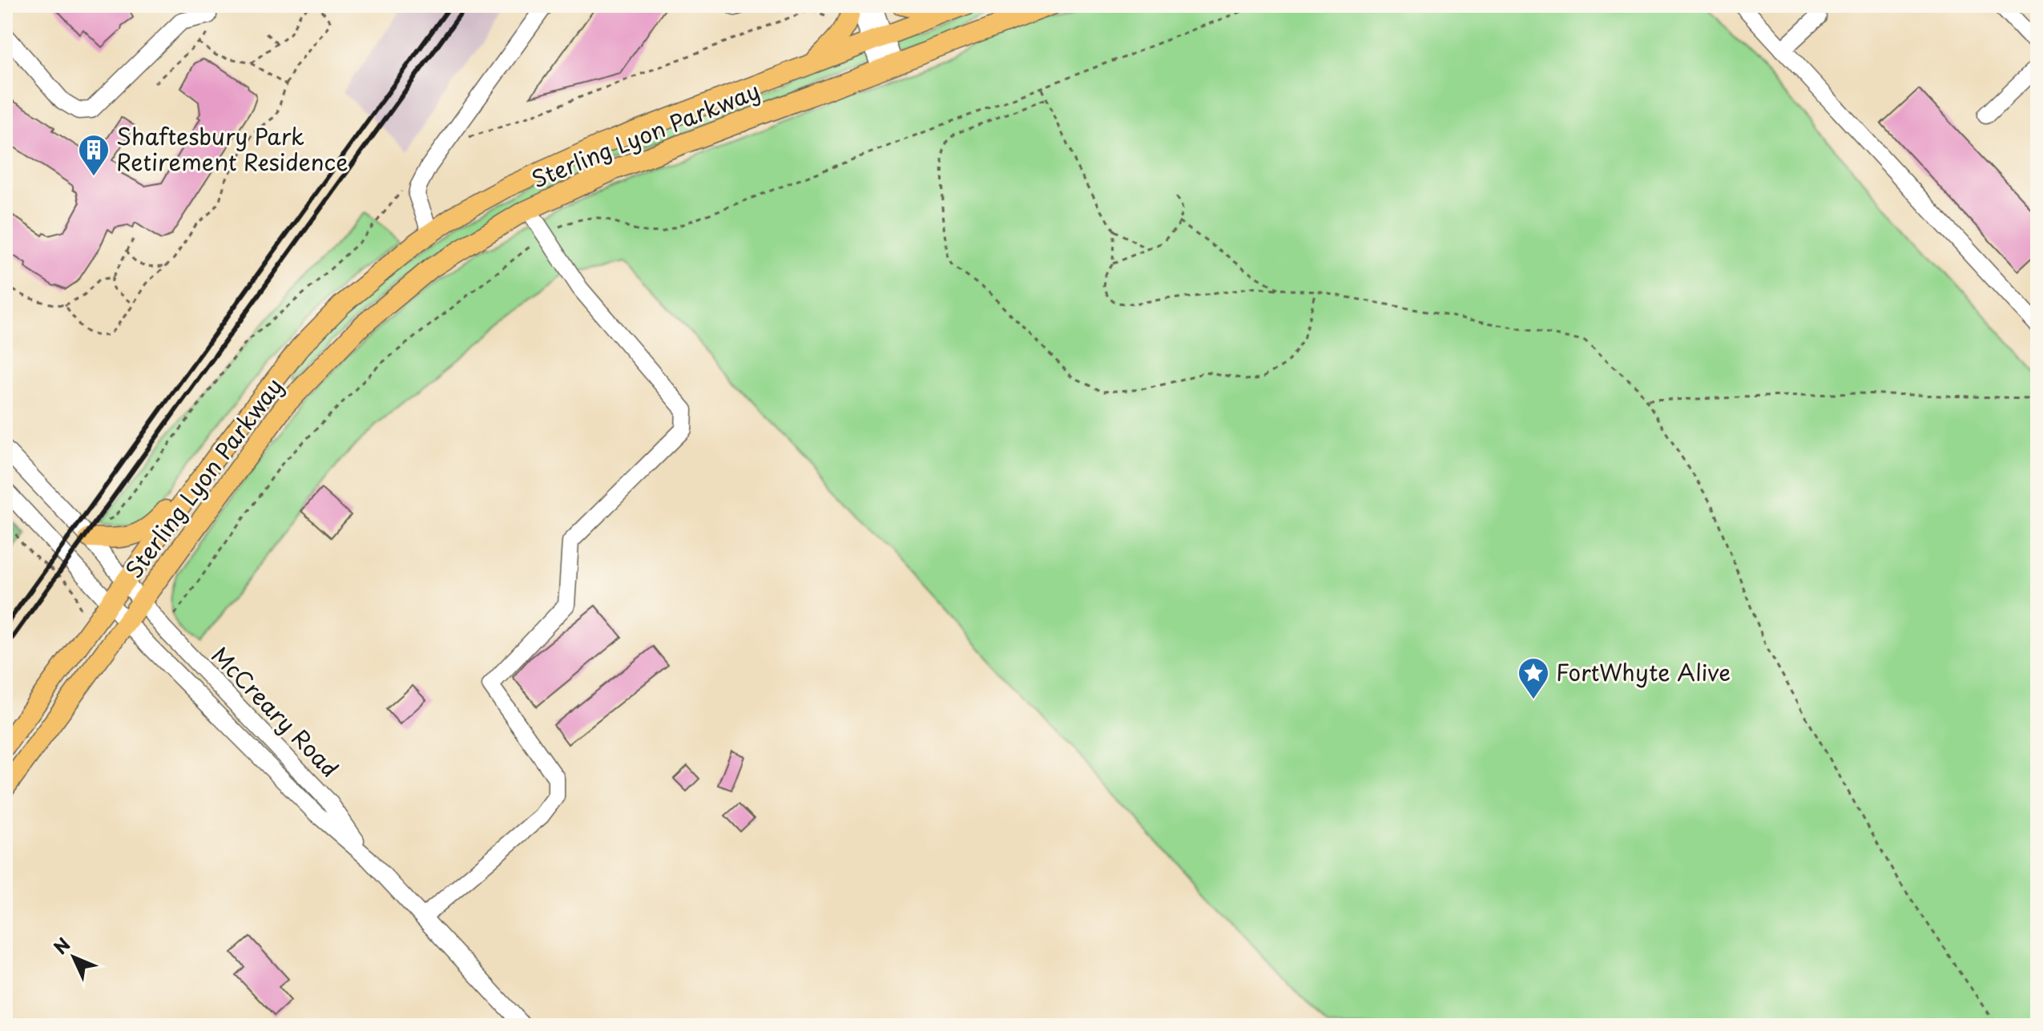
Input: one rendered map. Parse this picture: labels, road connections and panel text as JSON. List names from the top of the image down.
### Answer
{
  "streets": {
    "main road": ["Sterling Lyon Parkway"],
    "street": ["McCreary Road"]
  },
  "crossings": [
    ["Sterling Lyon Parkway", "McCreary Road"]
  ],
  "places": {
    "building": ["Shaftesbury Park Retirement Residence"],
    "place": ["FortWhyte Alive"]
  },
  "north": "top left"
}
